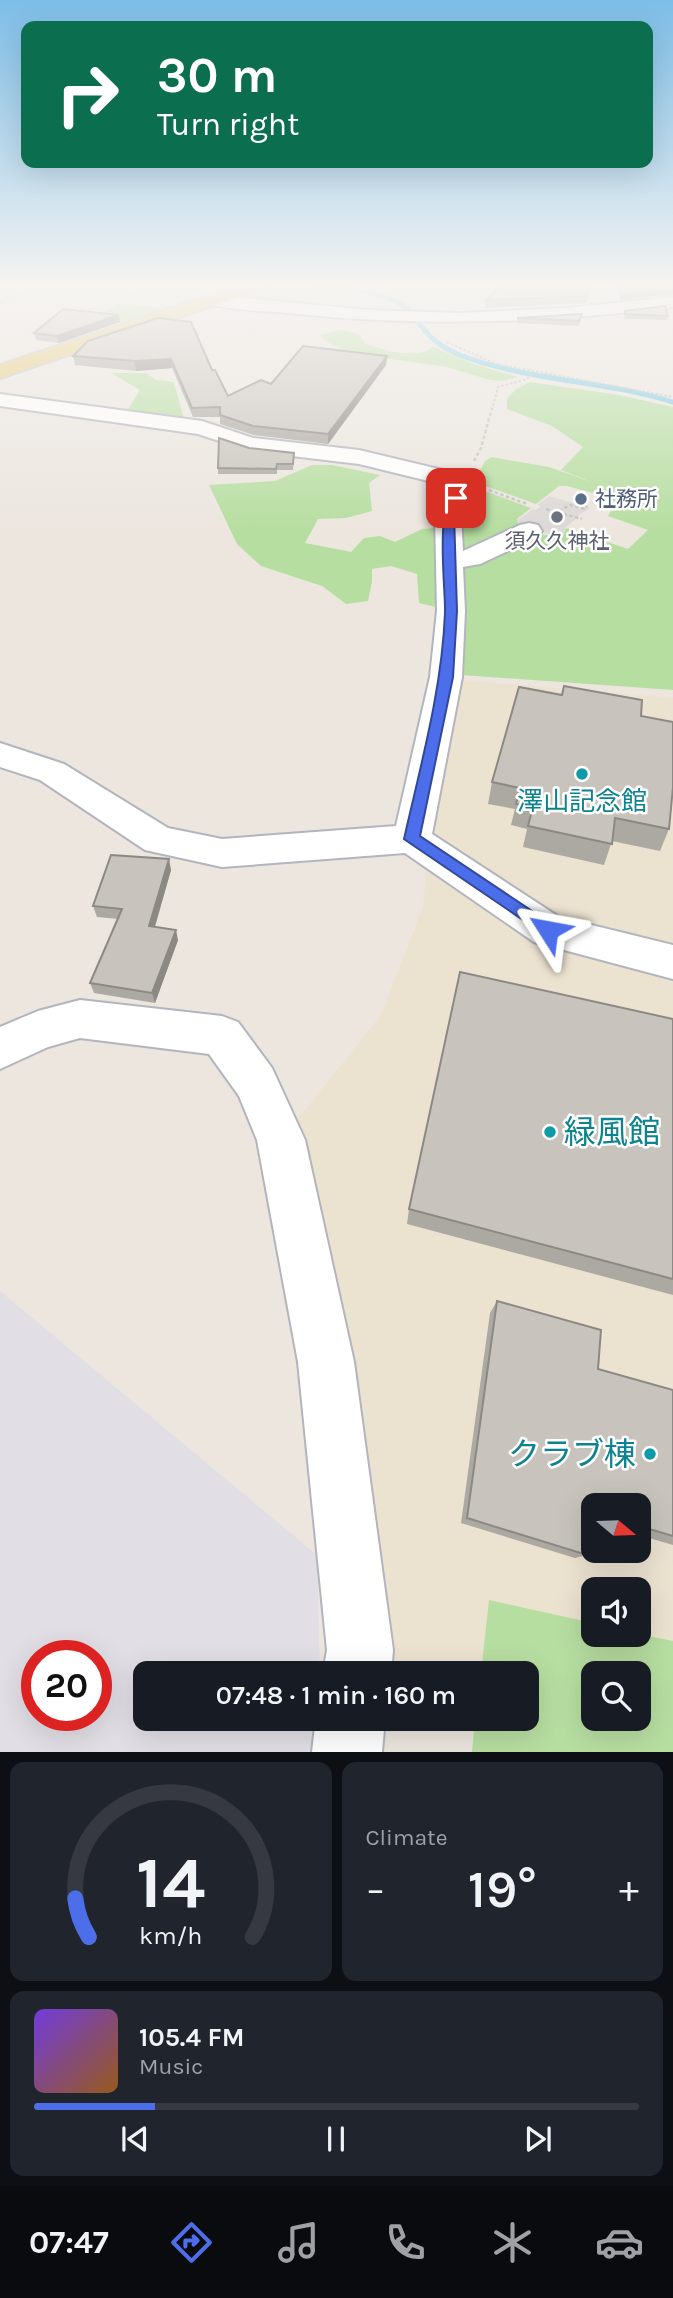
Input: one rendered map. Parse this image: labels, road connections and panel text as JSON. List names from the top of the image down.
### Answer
{
  "places": [
    "社務所",
    "須久久神社",
    "澤山記念館",
    "緑風館",
    "クラブ棟"
  ],
  "north": "right",
  "page": {
    "turn": ["30 m", "Turn right"],
    "limit": "20",
    "trip": "07:48 · 1 min · 160 m",
    "tile": "Climate",
    "heat": ["−", "19°", "+"],
    "song": ["105.4 FM", "Music"],
    "tabs": "07:47",
    "gauge": ["14", "km/h"]
  }
}
